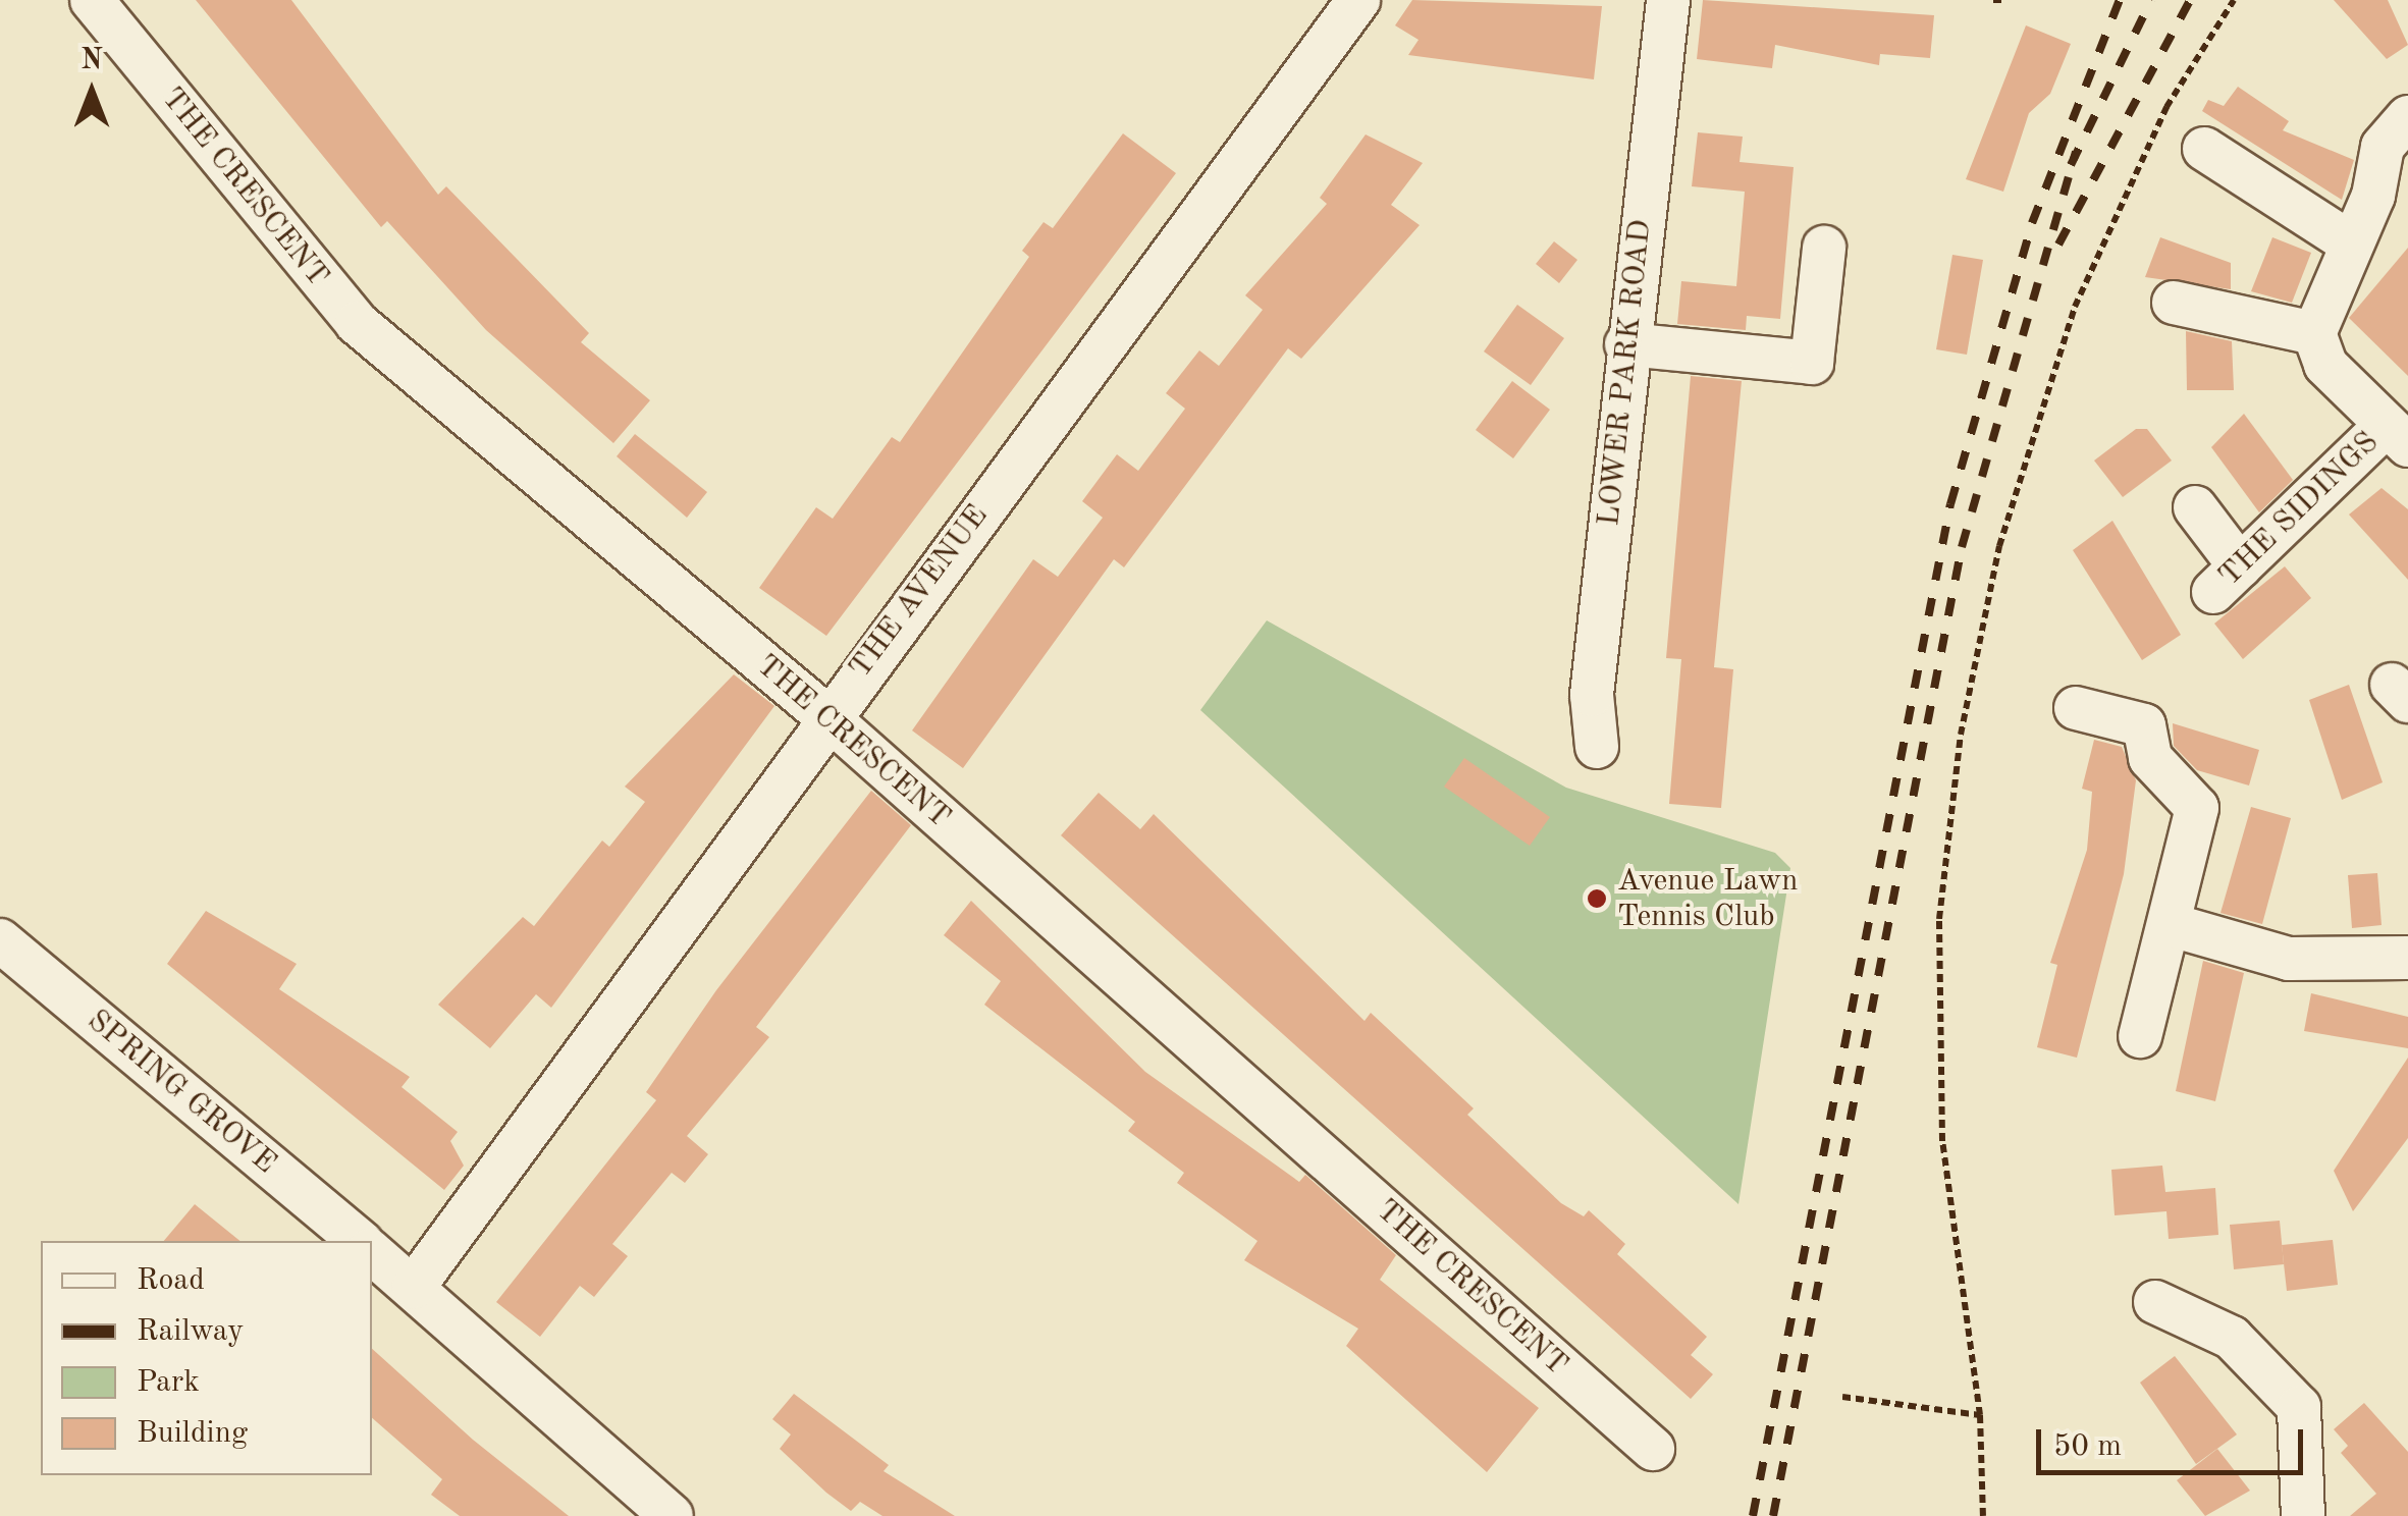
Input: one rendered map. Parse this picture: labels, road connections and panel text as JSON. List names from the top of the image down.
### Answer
{
  "streets": {
    "street": [
      "THE CRESCENT",
      "LOWER PARK ROAD",
      "THE SIDINGS",
      "THE AVENUE",
      "SPRING GROVE"
    ]
  },
  "crossings": [
    ["THE CRESCENT", "THE AVENUE"]
  ],
  "places": ["Avenue Lawn Tennis Club"],
  "legend": [
    "Road",
    "Railway",
    "Park",
    "Building"
  ],
  "scale_bar": "50 m",
  "north": "top"
}
